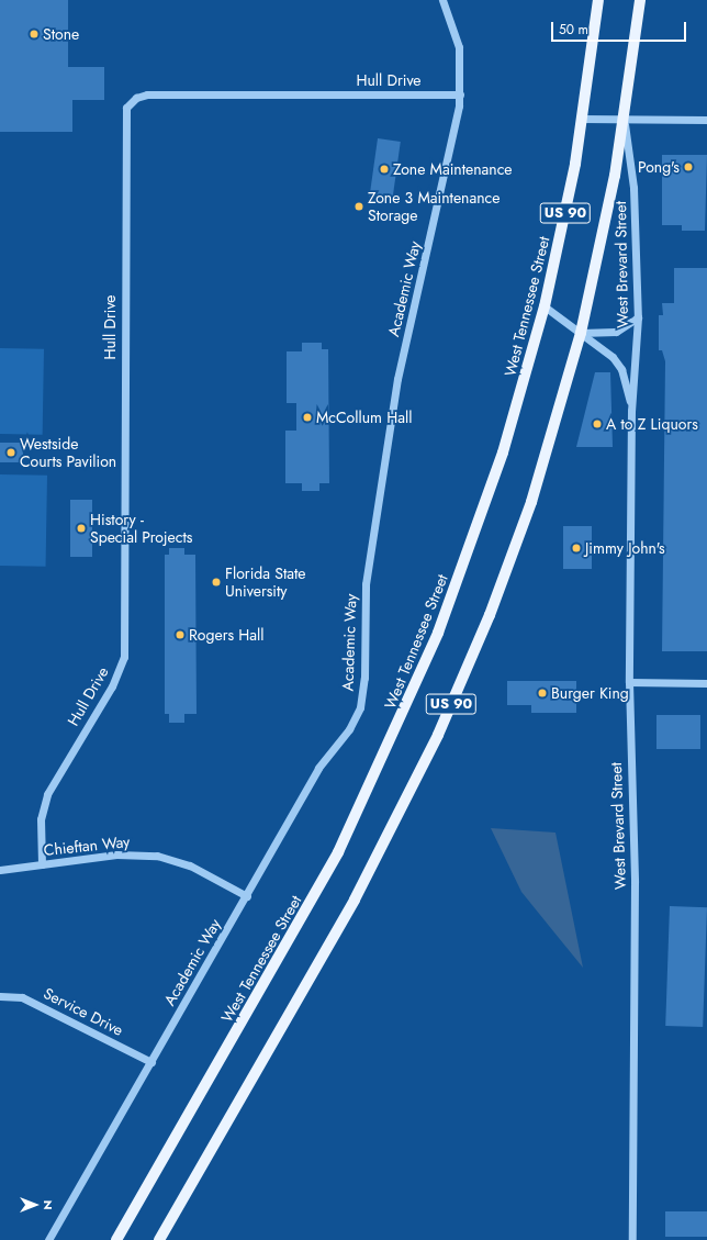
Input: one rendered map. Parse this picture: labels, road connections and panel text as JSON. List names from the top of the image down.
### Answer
{
  "streets": {
    "main road": ["US 90", "West Tennessee Street"],
    "street": [
      "Hull Drive",
      "West Brevard Street",
      "Academic Way",
      "Chieftan Way",
      "Service Drive"
    ]
  },
  "crossings": [
    ["Hull Drive", "Academic Way"],
    ["Hull Drive", "Chieftan Way"],
    ["US 90", "West Brevard Street"],
    ["West Brevard Street", "West Tennessee Street"],
    ["Academic Way", "Chieftan Way"],
    ["Academic Way", "Service Drive"]
  ],
  "places": [
    "Stone",
    "Pong's",
    "Zone Maintenance",
    "Zone 3 Maintenance Storage",
    "McCollum Hall",
    "A to Z Liquors",
    "Westside Courts Pavilion",
    "History - Special Projects",
    "Jimmy John's",
    "Florida State University",
    "Rogers Hall",
    "Burger King"
  ],
  "scale_bar": "50 m",
  "north": "right"
}
